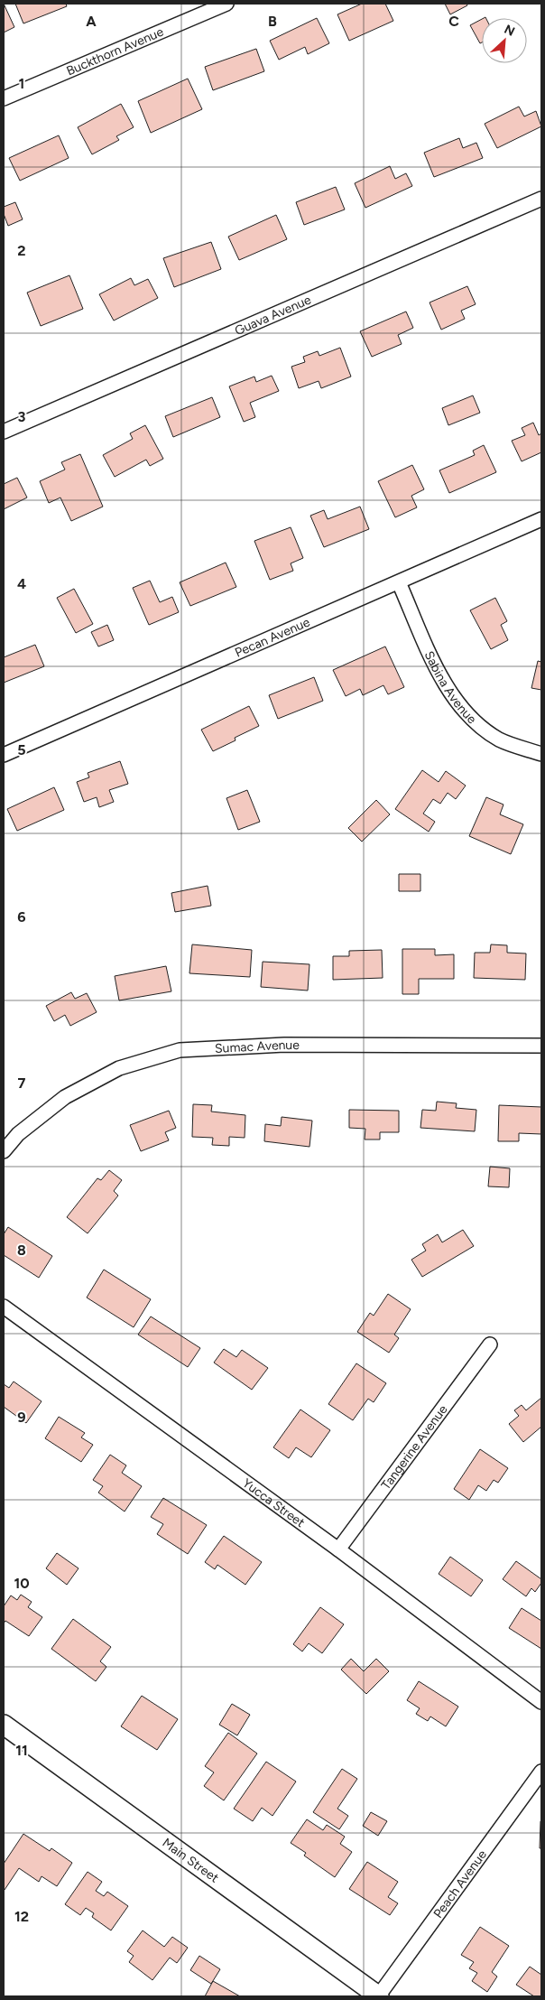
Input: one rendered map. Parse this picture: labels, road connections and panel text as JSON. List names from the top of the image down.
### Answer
{
  "streets": {
    "main road": ["Main Street"],
    "street": [
      "Buckthorn Avenue",
      "Guava Avenue",
      "Pecan Avenue",
      "Sabina Avenue",
      "Sumac Avenue",
      "Tangerine Avenue",
      "Yucca Street",
      "Peach Avenue"
    ]
  },
  "crossings": [
    ["Pecan Avenue", "Sabina Avenue"],
    ["Tangerine Avenue", "Yucca Street"],
    ["Main Street", "Peach Avenue"]
  ],
  "north": "top right",
  "grid": {
    "columns": ["A", "B", "C"],
    "rows": [
      "1",
      "2",
      "3",
      "4",
      "5",
      "6",
      "7",
      "8",
      "9",
      "10",
      "11",
      "12"
    ]
  }
}
